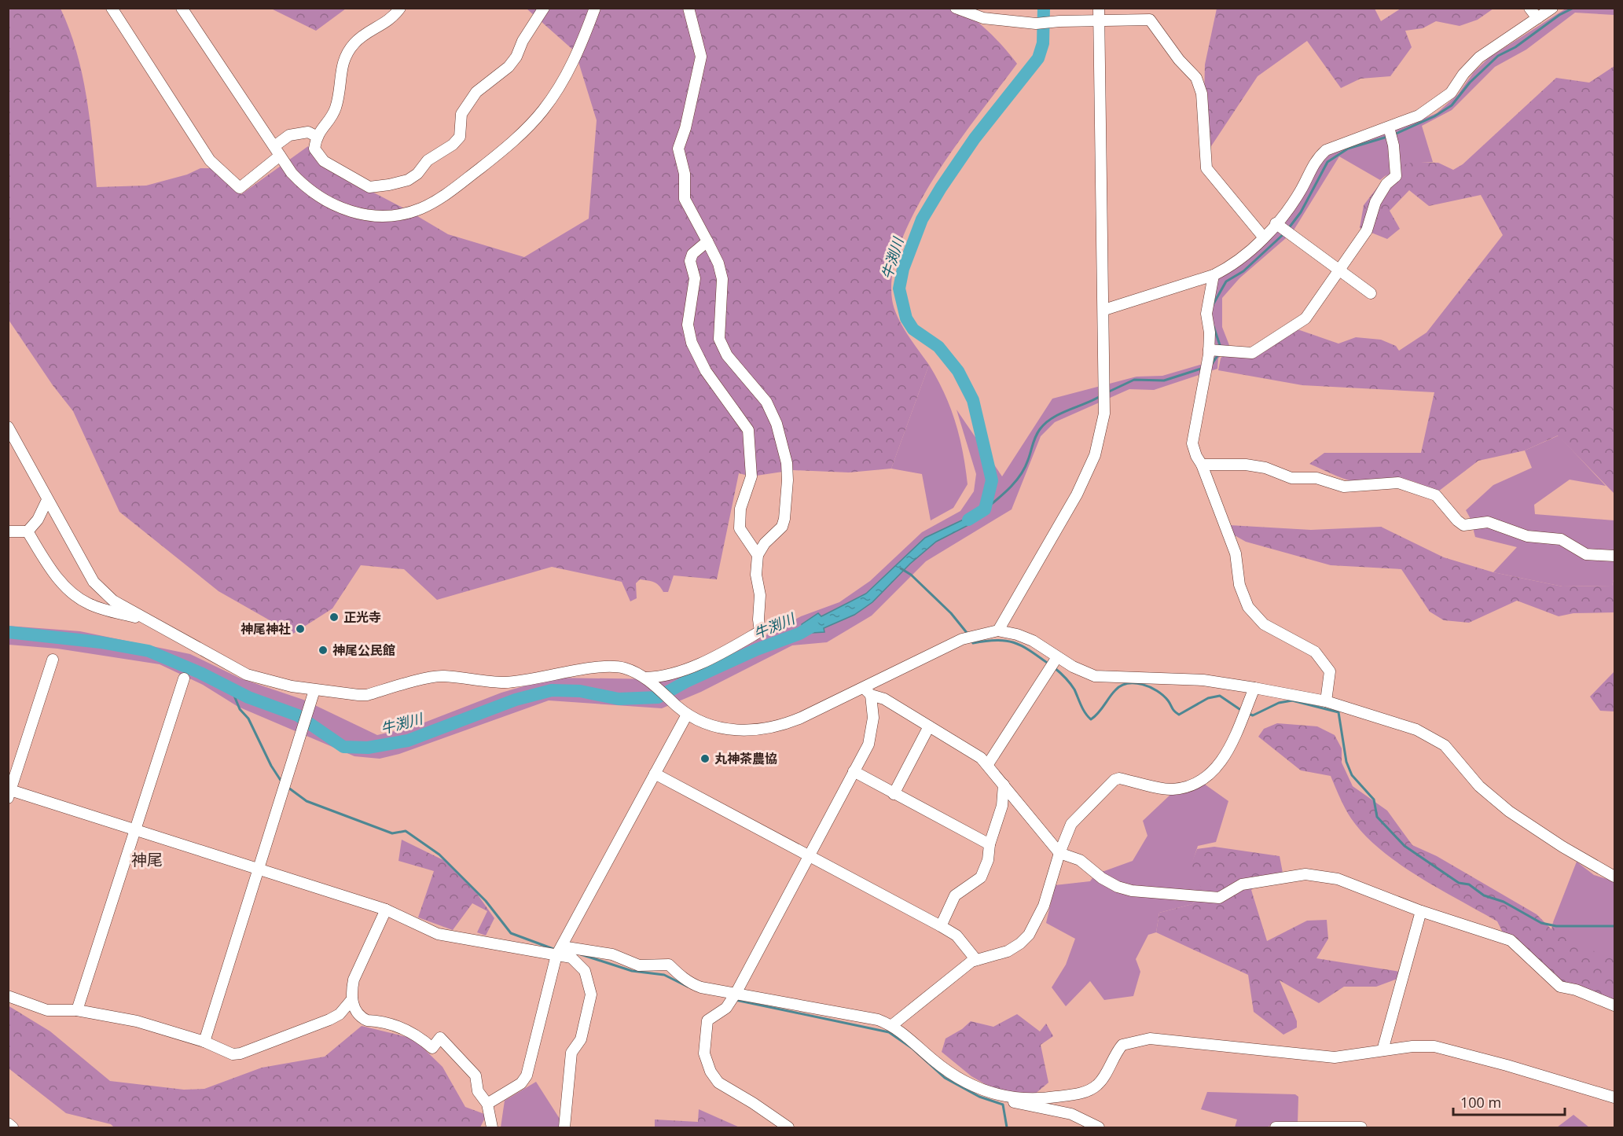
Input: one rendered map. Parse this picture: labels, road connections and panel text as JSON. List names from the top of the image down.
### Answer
{
  "districts": ["神尾"],
  "water": ["牛渕川"],
  "places": [
    "正光寺",
    "神尾神社",
    "神尾公民館",
    "丸神茶農協"
  ],
  "scale_bar": "100 m"
}
